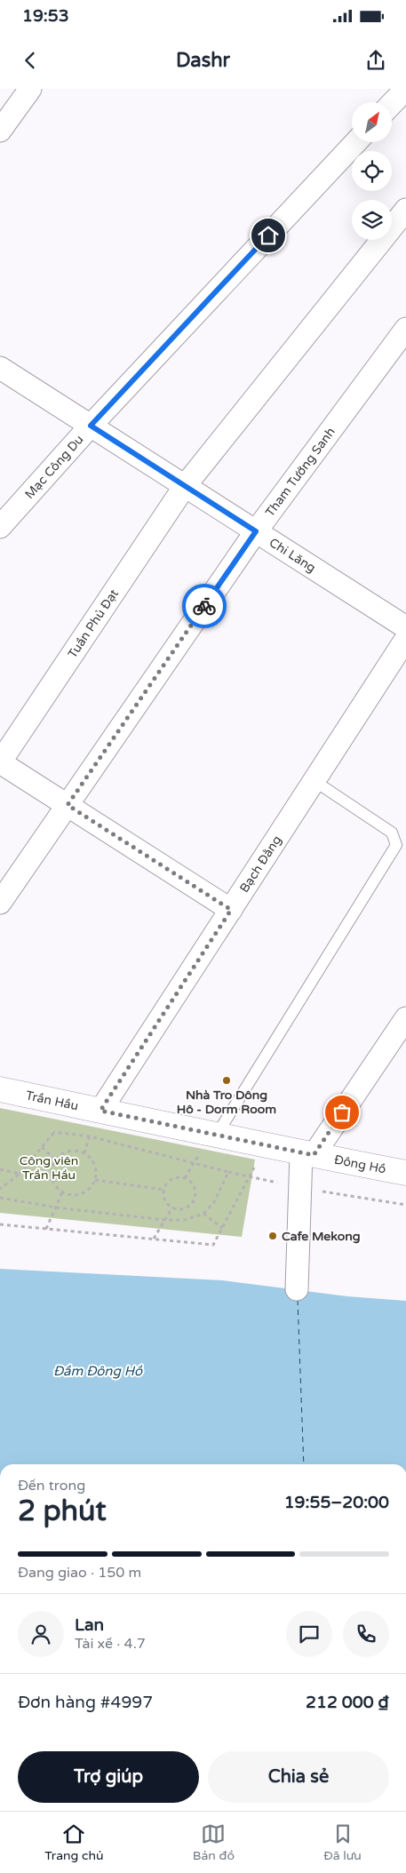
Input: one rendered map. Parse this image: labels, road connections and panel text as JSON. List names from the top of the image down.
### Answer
{
  "streets": {
    "street": [
      "Mạc Công Du",
      "Tham Tướng Sanh",
      "Chi Lăng",
      "Tuần Phủ Đạt",
      "Bạch Đằng",
      "Trần Hầu",
      "Đông Hồ"
    ]
  },
  "crossings": [
    ["Mạc Công Du", "Chi Lăng"],
    ["Tham Tướng Sanh", "Chi Lăng"],
    ["Chi Lăng", "Tuần Phủ Đạt"],
    ["Bạch Đằng", "Trần Hầu"],
    ["Trần Hầu", "Đông Hồ"]
  ],
  "water": ["Đầm Đông Hồ"],
  "parks": ["Công viên Trần Hầu"],
  "places": ["Nhà Tro Dông Hô - Dorm Room", "Cafe Mekong"],
  "north": "top right",
  "page": {
    "status": "19:53",
    "header": "Dashr",
    "heading": ["2 phút", "Đến trong", "19:55–20:00"],
    "panel": [
      "Lan",
      "Tài xế · 4.7",
      "Đơn hàng #4997",
      "212 000 ₫"
    ],
    "bar": "Đang giao · 150 m",
    "buttons": ["Trợ giúp", "Chia sẻ"],
    "tabs": ["Trang chủ", "Bản đồ", "Đã lưu"]
  }
}
